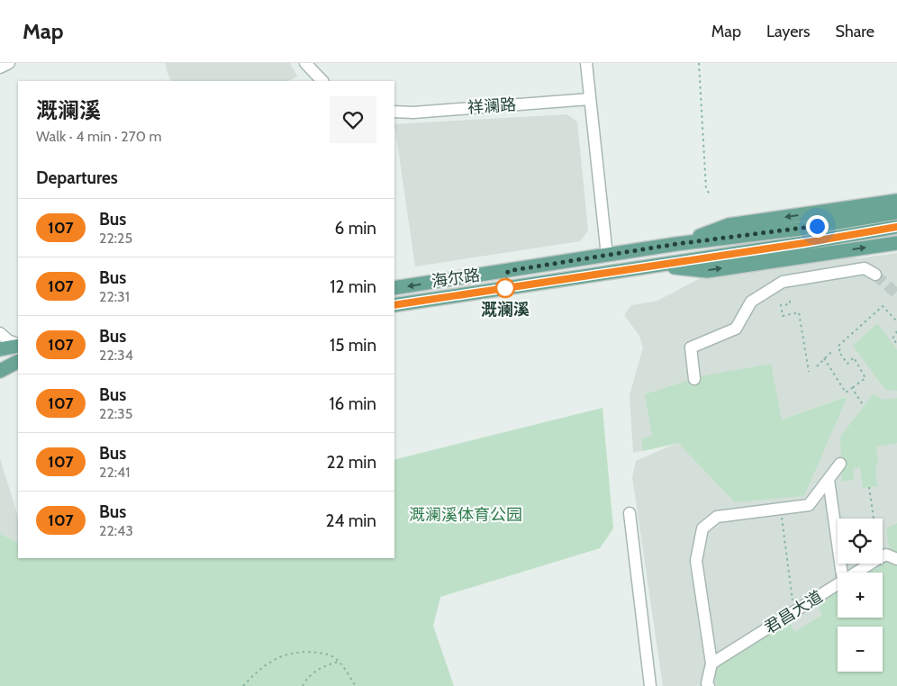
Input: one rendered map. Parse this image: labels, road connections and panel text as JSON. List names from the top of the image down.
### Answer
{
  "streets": {
    "main road": ["海尔路"],
    "street": ["祥澜路", "君昌大道"]
  },
  "parks": ["溉澜溪体育公园"],
  "places": ["溉澜溪"],
  "lines": ["bus line 107"],
  "page": {
    "header": "Map",
    "nav": ["Map", "Layers", "Share"],
    "heading": [
      ["溉澜溪", "Walk · 4 min · 270 m"],
      "Departures"
    ],
    "list": [
      {
        "mark": "107",
        "name": "Bus",
        "note": "22:25",
        "value": "6 min"
      },
      {
        "mark": "107",
        "name": "Bus",
        "note": "22:31",
        "value": "12 min"
      },
      {
        "mark": "107",
        "name": "Bus",
        "note": "22:34",
        "value": "15 min"
      },
      {
        "mark": "107",
        "name": "Bus",
        "note": "22:35",
        "value": "16 min"
      },
      {
        "mark": "107",
        "name": "Bus",
        "note": "22:41",
        "value": "22 min"
      },
      {
        "mark": "107",
        "name": "Bus",
        "note": "22:43",
        "value": "24 min"
      }
    ],
    "map_buttons": ["+", "−"]
  }
}
